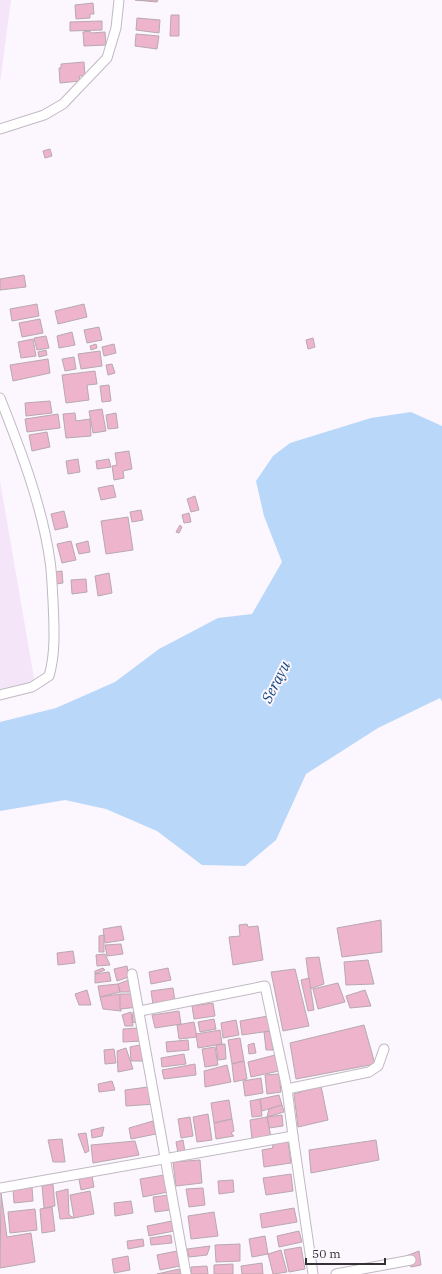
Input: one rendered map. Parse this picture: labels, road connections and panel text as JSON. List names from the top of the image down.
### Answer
{
  "water": ["Serayu"],
  "scale_bar": "50 m"
}
